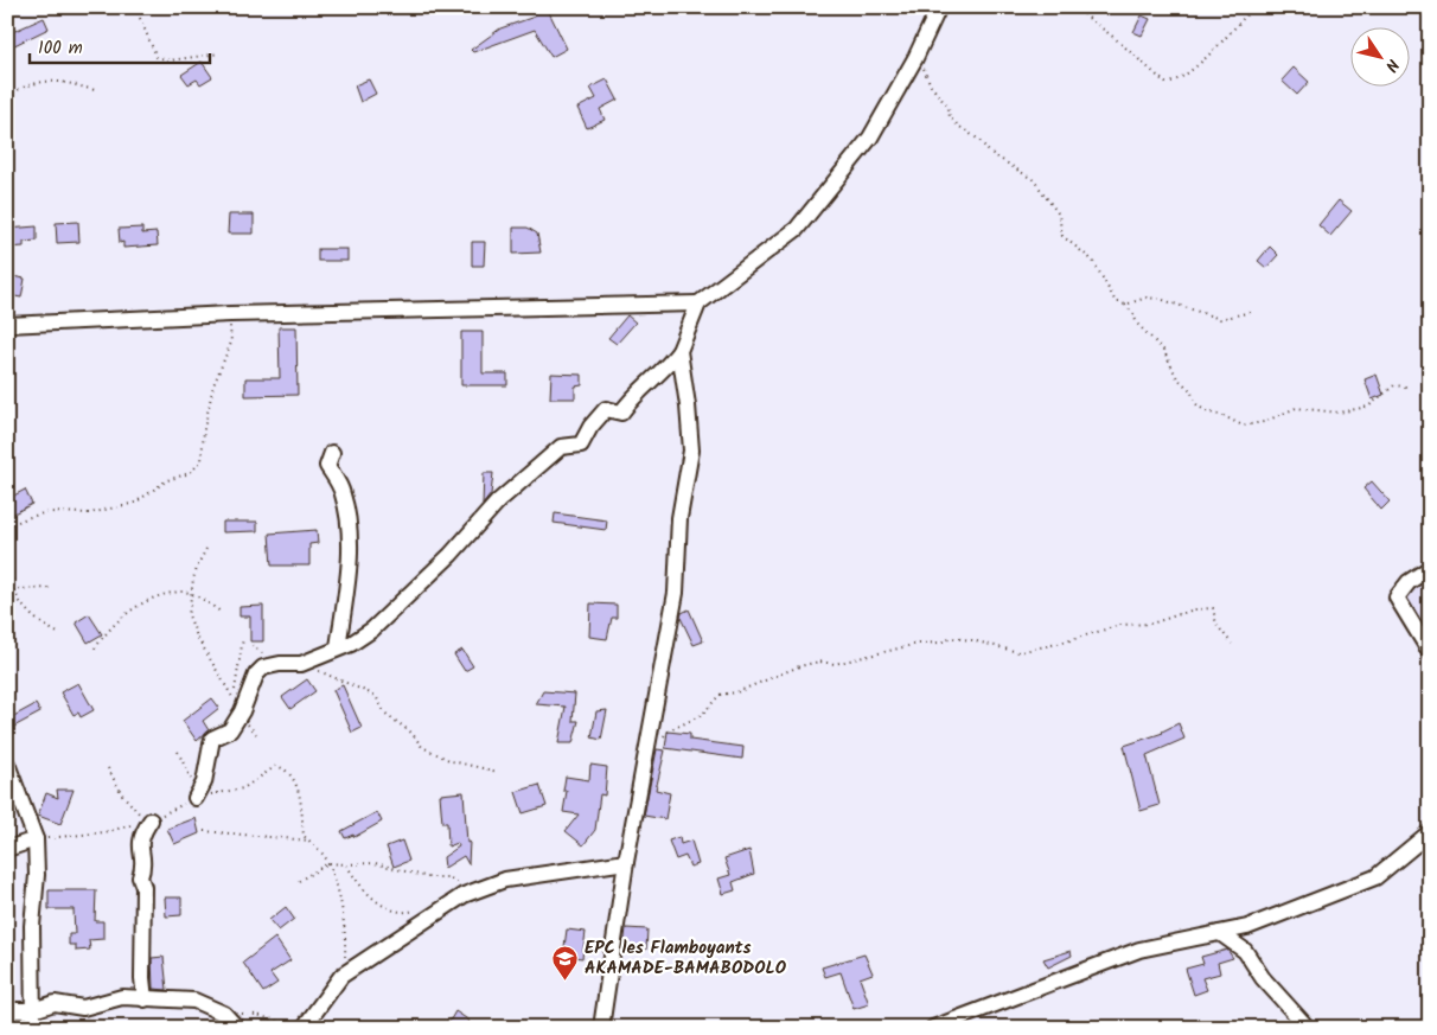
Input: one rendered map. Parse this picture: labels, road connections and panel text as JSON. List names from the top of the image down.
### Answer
{
  "places": {
    "school or university": ["EPC les Flamboyants AKAMADE-BAMABODOLO"]
  },
  "scale_bar": "100 m",
  "north": "bottom right"
}
